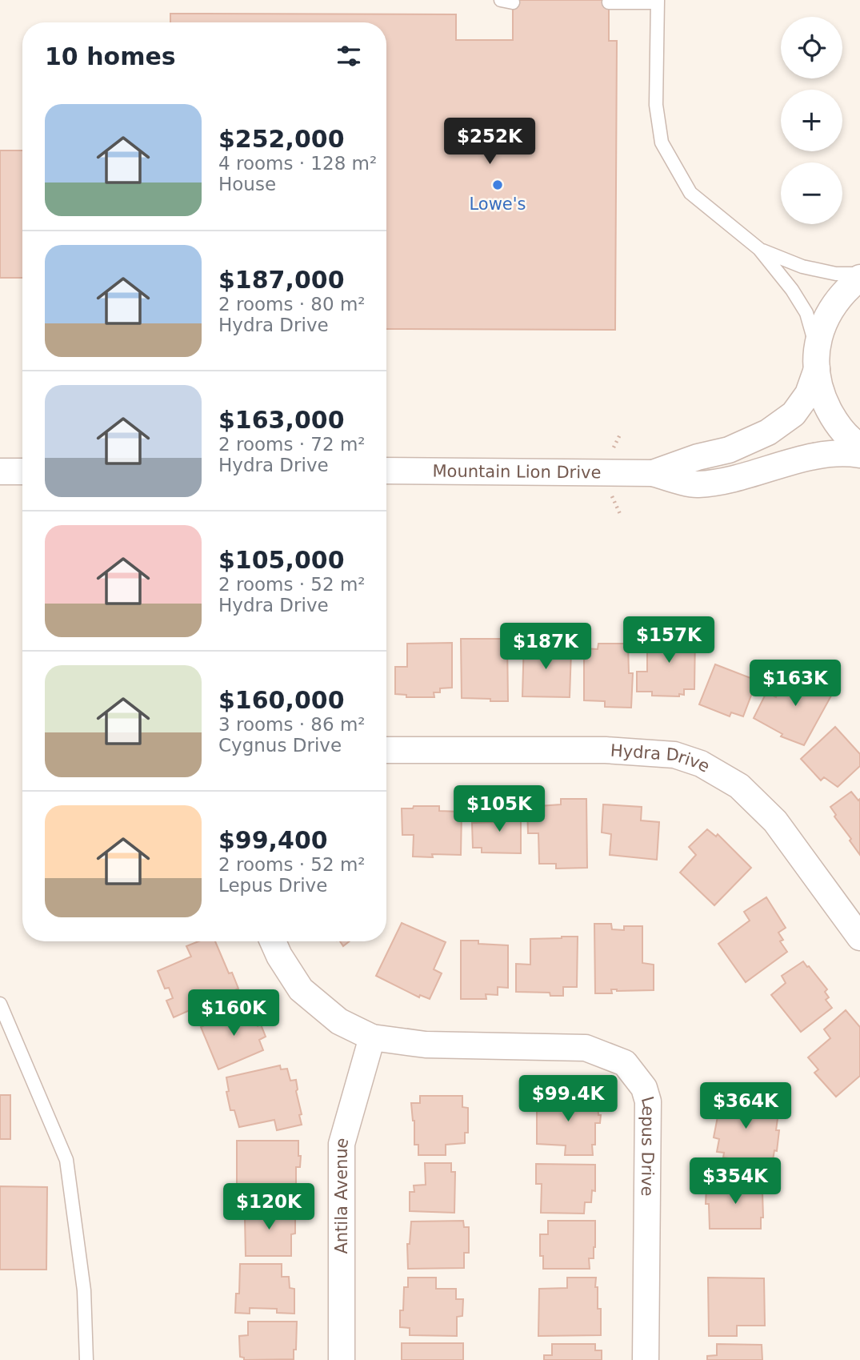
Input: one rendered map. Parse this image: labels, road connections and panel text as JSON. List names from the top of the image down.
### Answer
{
  "streets": {
    "street": [
      "Mountain Lion Drive",
      "Hydra Drive",
      "Lepus Drive",
      "Antila Avenue"
    ]
  },
  "crossings": [
    ["Lepus Drive", "Antila Avenue"]
  ],
  "places": ["Lowe's"],
  "page": {
    "map_buttons": ["+", "−"],
    "heading": "10 homes",
    "list": [
      {
        "name": "$252,000",
        "note": "4 rooms · 128 m² · House"
      },
      {
        "name": "$187,000",
        "note": "2 rooms · 80 m² · Hydra Drive"
      },
      {
        "name": "$163,000",
        "note": "2 rooms · 72 m² · Hydra Drive"
      },
      {
        "name": "$105,000",
        "note": "2 rooms · 52 m² · Hydra Drive"
      },
      {
        "name": "$160,000",
        "note": "3 rooms · 86 m² · Cygnus Drive"
      },
      {
        "name": "$99,400",
        "note": "2 rooms · 52 m² · Lepus Drive"
      }
    ],
    "price": [
      "$252K",
      "$157K",
      "$187K",
      "$163K",
      "$105K",
      "$160K",
      "$99.4K",
      "$364K",
      "$354K",
      "$120K"
    ]
  }
}
